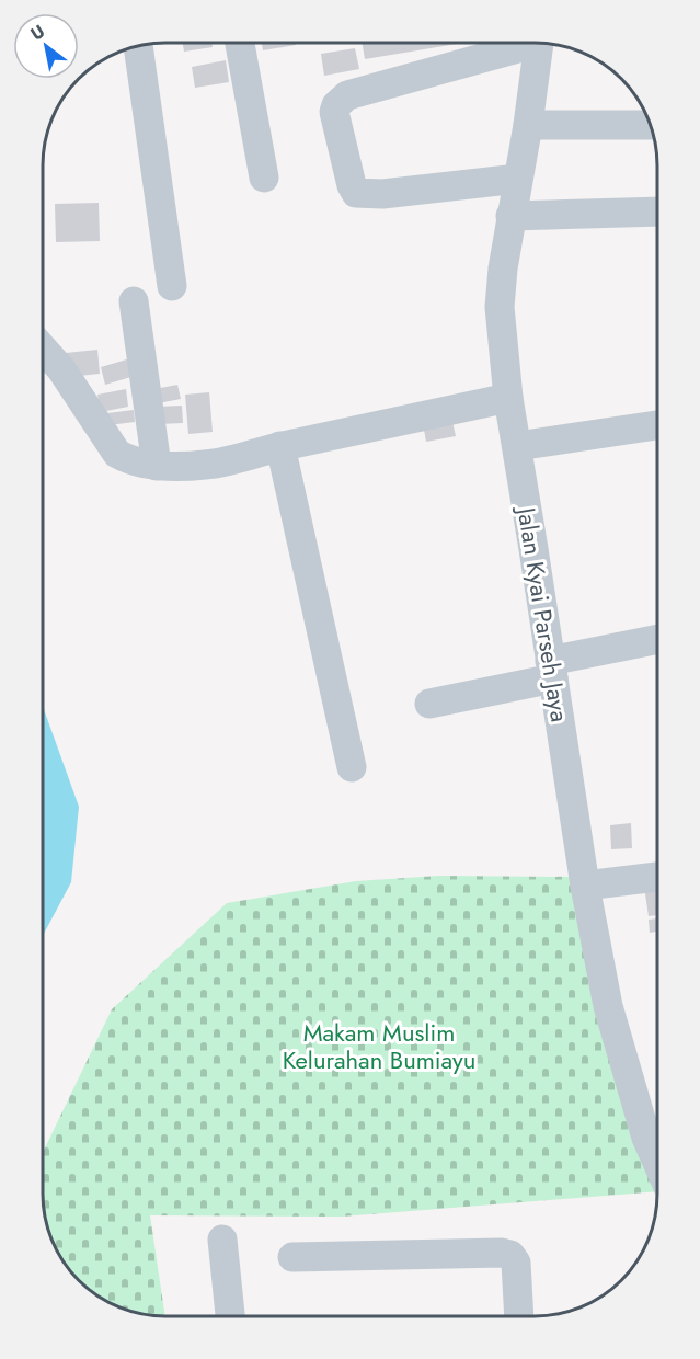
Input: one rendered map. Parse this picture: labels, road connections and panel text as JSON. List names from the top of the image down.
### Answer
{
  "streets": {
    "street": ["Jalan Kyai Parseh Jaya"]
  },
  "parks": ["Makam Muslim Kelurahan Bumiayu"],
  "north": "top left"
}
